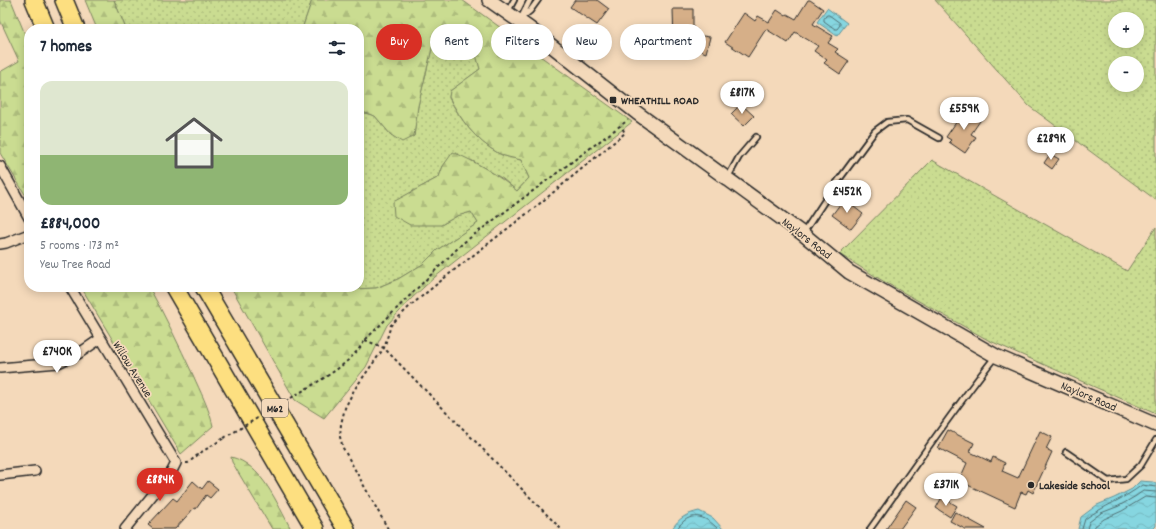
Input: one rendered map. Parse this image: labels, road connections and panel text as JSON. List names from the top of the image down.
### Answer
{
  "streets": {
    "highway": ["M62"],
    "street": ["Naylors Road", "Willow Avenue"]
  },
  "places": {
    "transit": ["WHEATHILL ROAD"],
    "other": ["Lakeside School"]
  },
  "page": {
    "map_buttons": ["+", "−"],
    "chip": [
      "Buy",
      "Rent",
      "Filters",
      "New",
      "Apartment"
    ],
    "heading": "7 homes",
    "list": [
      {
        "name": "£884,000",
        "note": "5 rooms · 173 m² · Yew Tree Road"
      }
    ],
    "price": [
      "£817K",
      "£559K",
      "£289K",
      "£452K",
      "£740K",
      "£884K",
      "£371K"
    ]
  }
}
